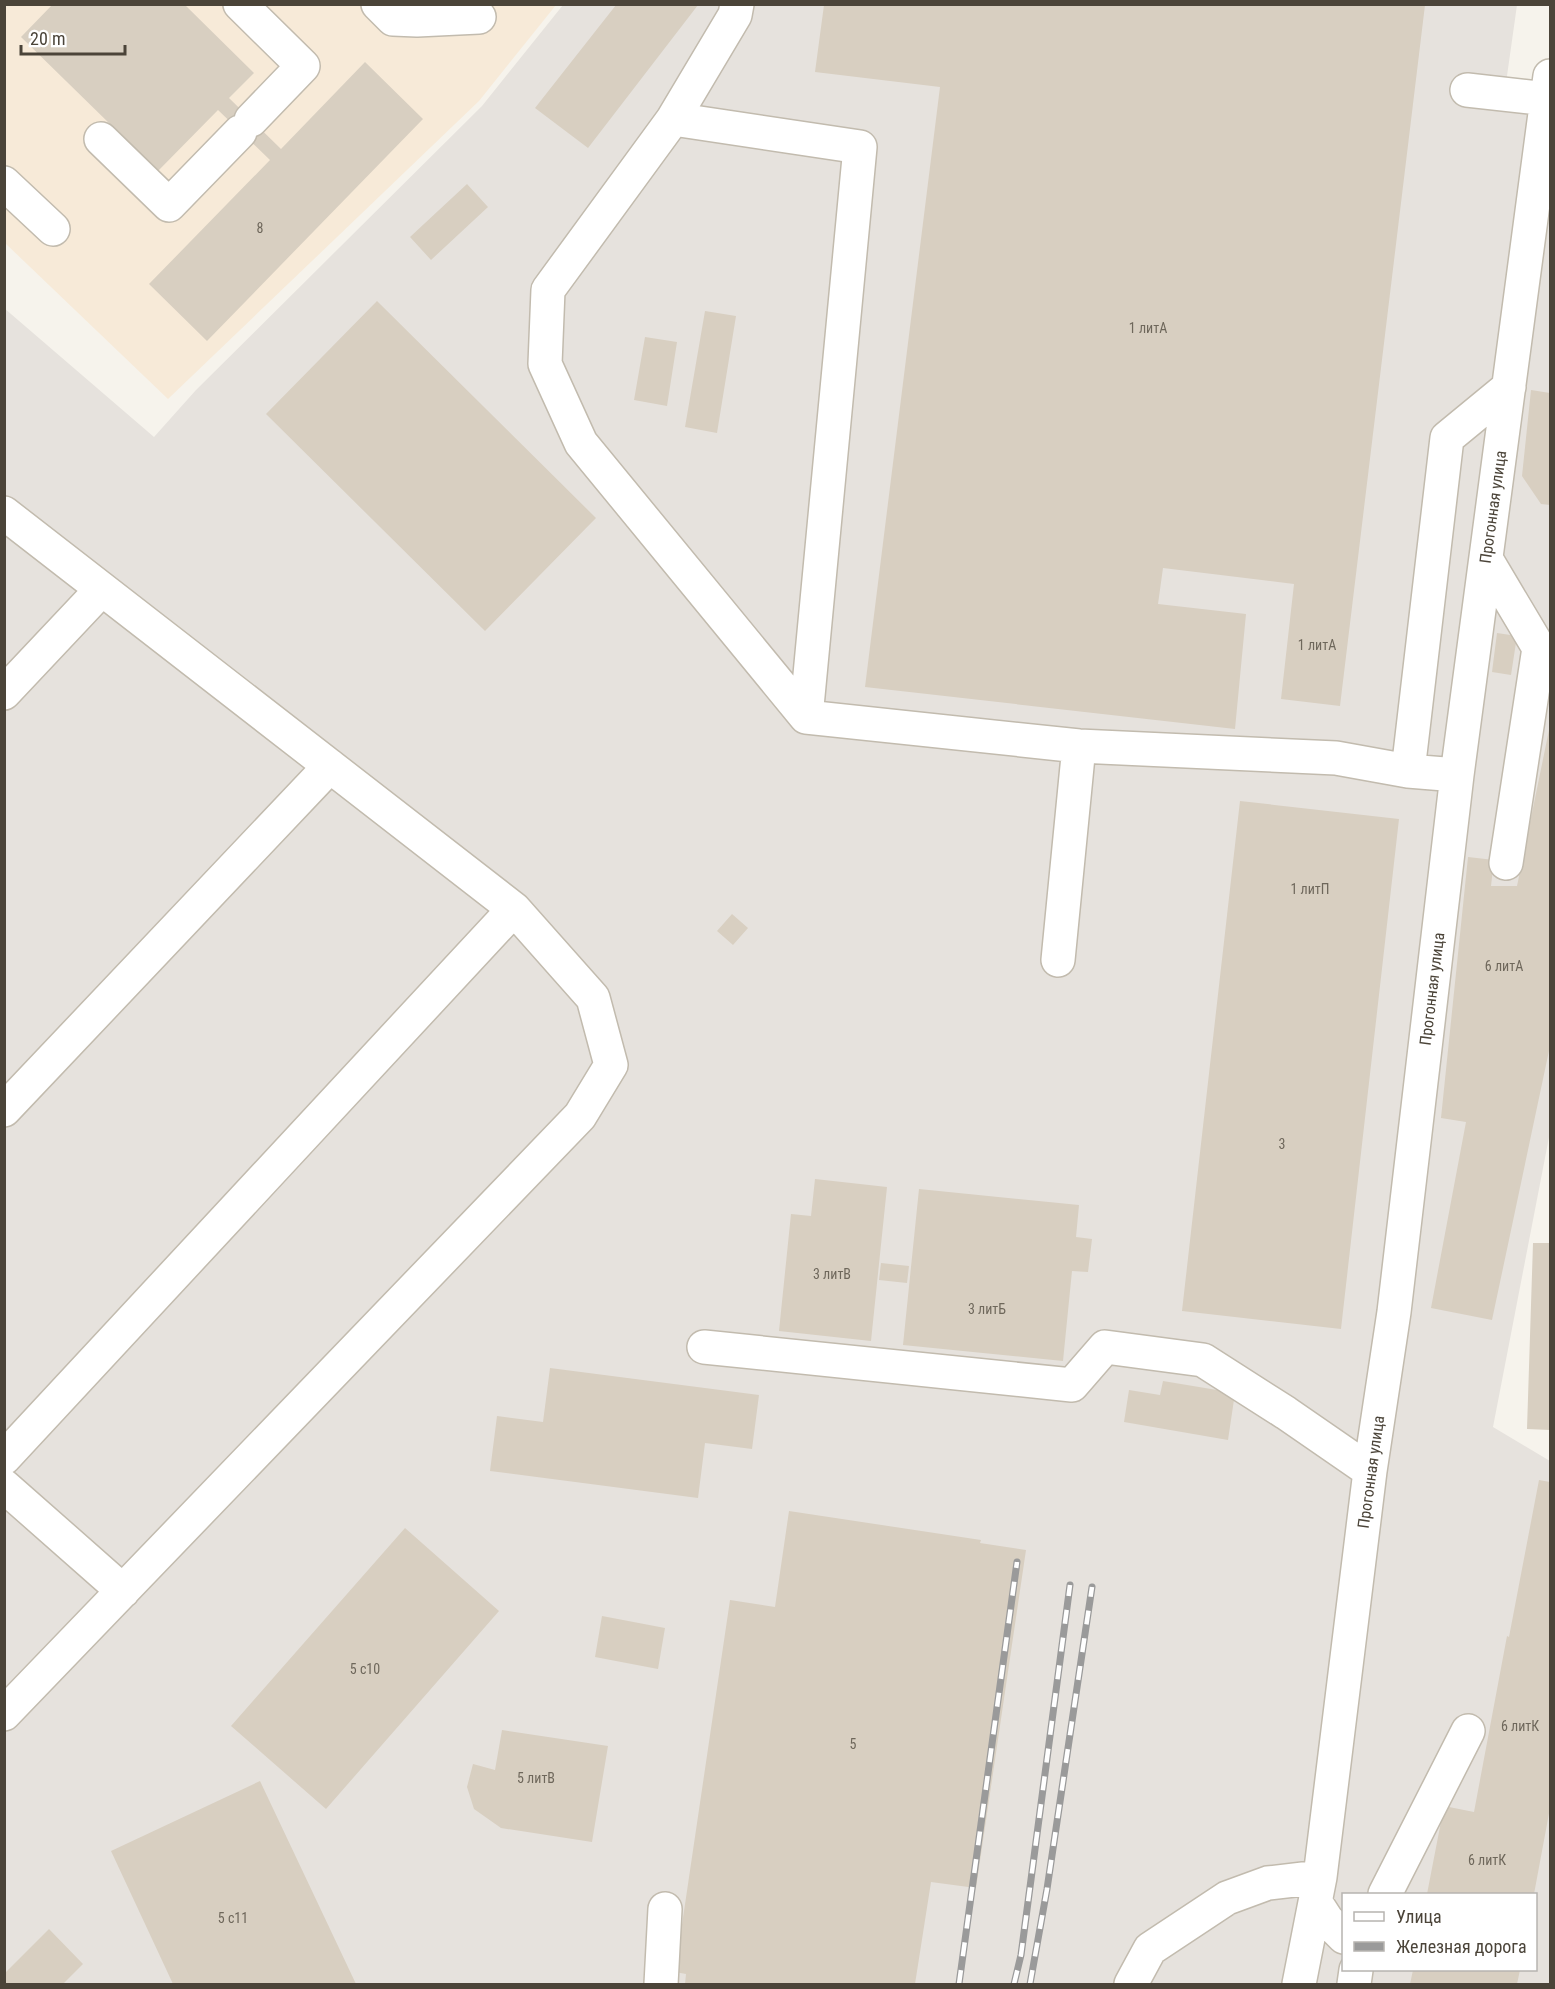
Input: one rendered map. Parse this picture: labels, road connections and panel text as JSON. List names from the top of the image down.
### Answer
{
  "streets": {
    "street": ["Прогонная улица"]
  },
  "house_numbers": [
    "8",
    "1 литА",
    "1 литА",
    "1 литП",
    "6 литА",
    "3",
    "3 литВ",
    "3 литБ",
    "5 с10",
    "6 литК",
    "5",
    "5 литВ",
    "6 литК",
    "5 с11"
  ],
  "legend": ["Улица", "Железная дорога"],
  "scale_bar": "20 m"
}
